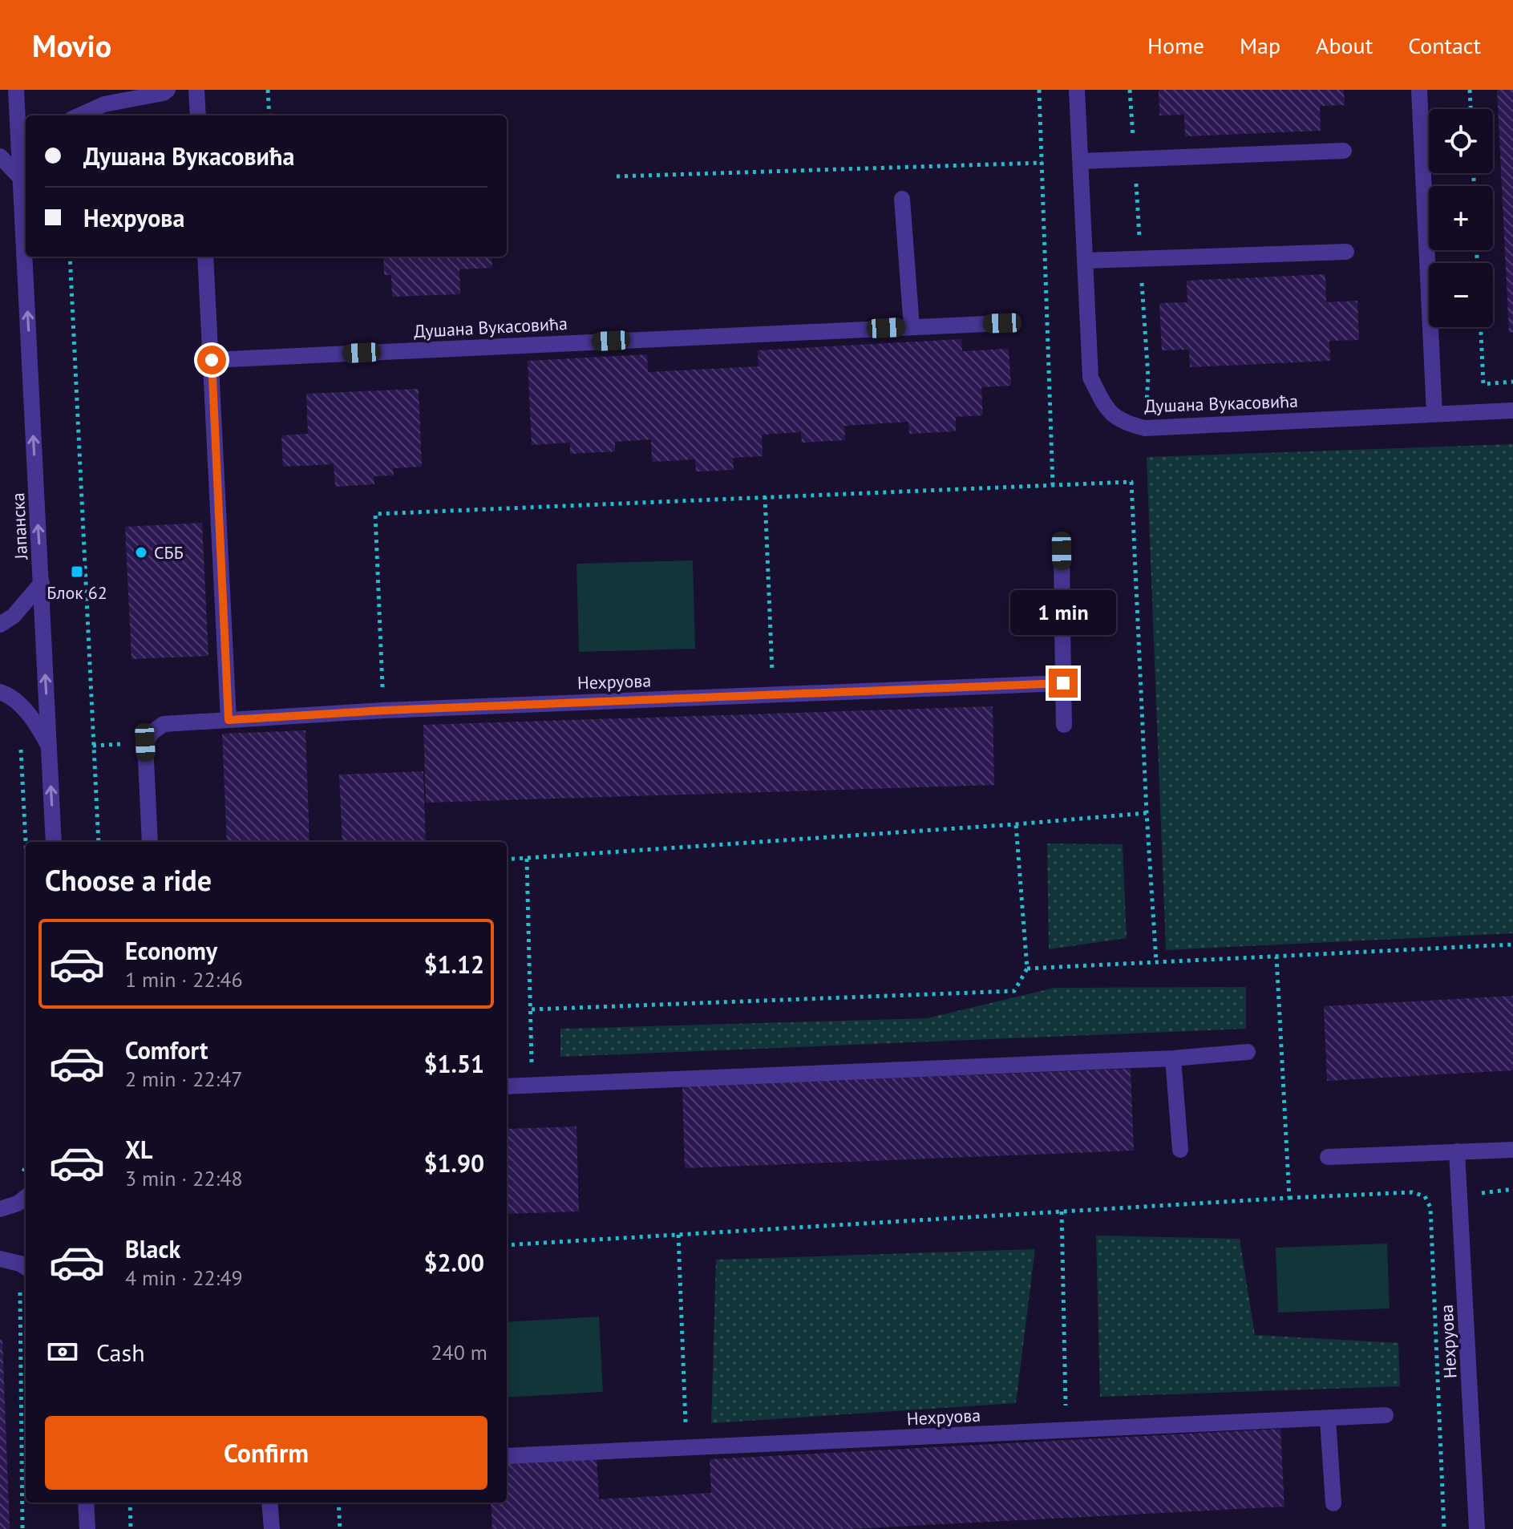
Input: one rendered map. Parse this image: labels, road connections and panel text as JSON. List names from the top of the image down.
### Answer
{
  "streets": {
    "street": ["Душана Вукасовића", "Јапанска", "Нехруова"]
  },
  "one_way": ["Јапанска"],
  "places": {
    "other": ["СББ"],
    "transit": ["Блок 62"]
  },
  "page": {
    "header": "Movio",
    "nav": [
      "Home",
      "Map",
      "About",
      "Contact"
    ],
    "map_buttons": ["+", "−"],
    "banner": ["Душана Вукасовића", "Нехруова"],
    "bubble": "1 min",
    "heading": "Choose a ride",
    "list": [
      {
        "name": "Economy",
        "note": "1 min · 22:46",
        "value": "$1.12"
      },
      {
        "name": "Comfort",
        "note": "2 min · 22:47",
        "value": "$1.51"
      },
      {
        "name": "XL",
        "note": "3 min · 22:48",
        "value": "$1.90"
      },
      {
        "name": "Black",
        "note": "4 min · 22:49",
        "value": "$2.00"
      }
    ],
    "pay": ["Cash", "240 m"],
    "buttons": "Confirm"
  }
}
